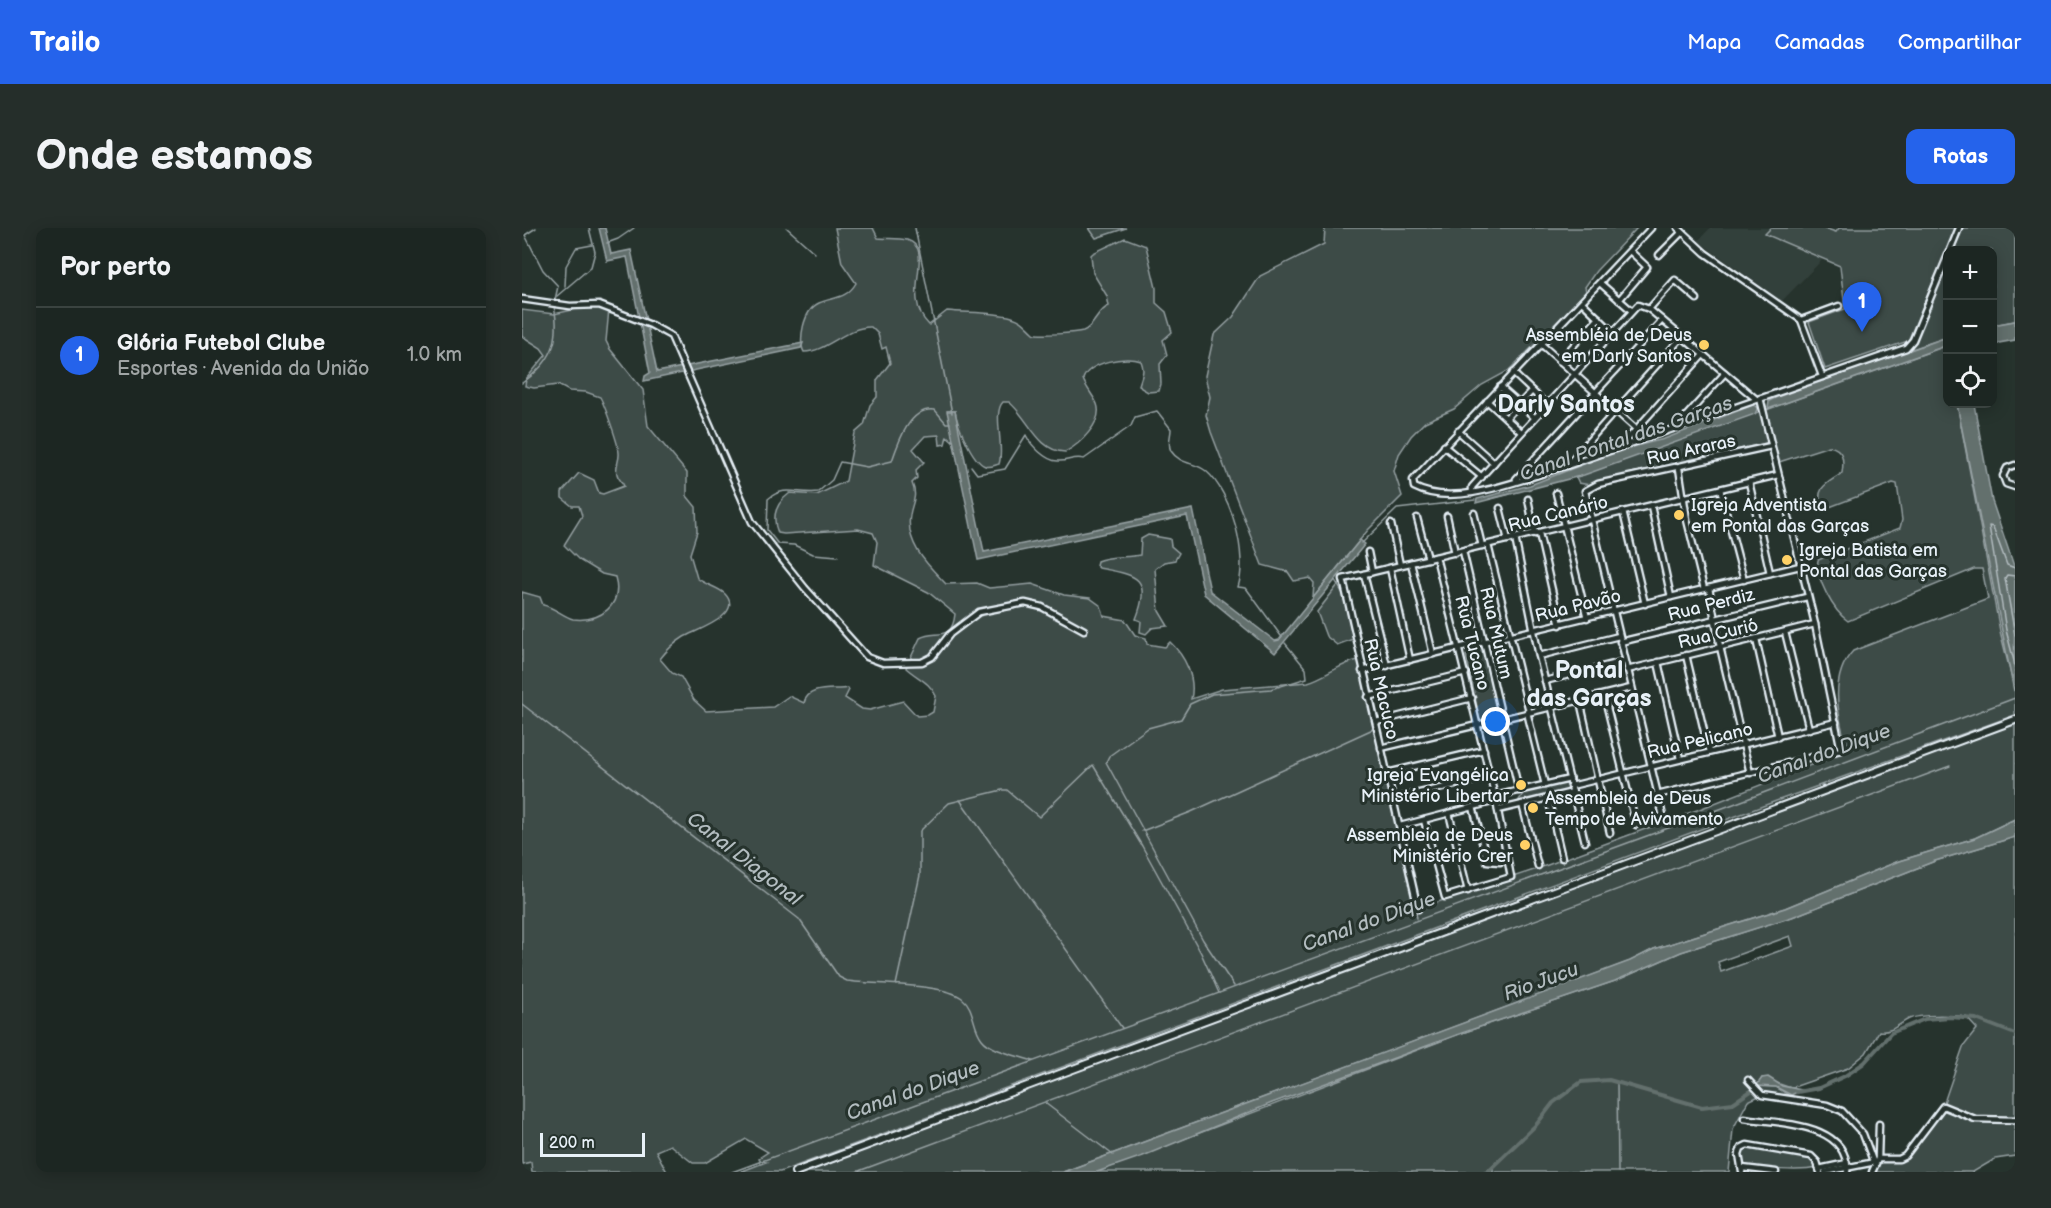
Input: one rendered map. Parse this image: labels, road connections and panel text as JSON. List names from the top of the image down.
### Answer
{
  "streets": {
    "street": [
      "Rua Araras",
      "Rua Canário",
      "Rua Perdiz",
      "Rua Pavão",
      "Rua Mutum",
      "Rua Curió",
      "Rua Tucano",
      "Rua Macuco",
      "Rua Pelicano"
    ]
  },
  "crossings": [
    ["Rua Araras", "Rua Canário"],
    ["Rua Canário", "Rua Mutum"],
    ["Rua Canário", "Rua Tucano"],
    ["Rua Canário", "Rua Macuco"],
    ["Rua Pavão", "Rua Mutum"],
    ["Rua Pavão", "Rua Tucano"],
    ["Rua Pavão", "Rua Macuco"],
    ["Rua Tucano", "Rua Pelicano"]
  ],
  "districts": ["Darly Santos", "Pontal das Garças"],
  "water": [
    "Canal Pontal das Garças",
    "Canal do Dique",
    "Canal Diagonal",
    "Rio Jucu"
  ],
  "places": [
    "Assembléia de Deus em Darly Santos",
    "Igreja Adventista em Pontal das Garças",
    "Igreja Batista em Pontal das Garças",
    "Igreja Evangélica Ministério Libertar",
    "Assembleia de Deus Tempo de Avivamento",
    "Assembleia de Deus Ministério Crer"
  ],
  "scale_bar": "200 m",
  "page": {
    "header": "Trailo",
    "nav": ["Mapa", "Camadas", "Compartilhar"],
    "buttons": "Rotas",
    "title": "Onde estamos",
    "heading": "Por perto",
    "map_buttons": ["+", "−"],
    "pins": "1",
    "list": [
      {
        "mark": "1",
        "name": "Glória Futebol Clube",
        "note": "Esportes · Avenida da União",
        "value": "1.0 km"
      }
    ],
    "scale": "200 m"
  }
}
